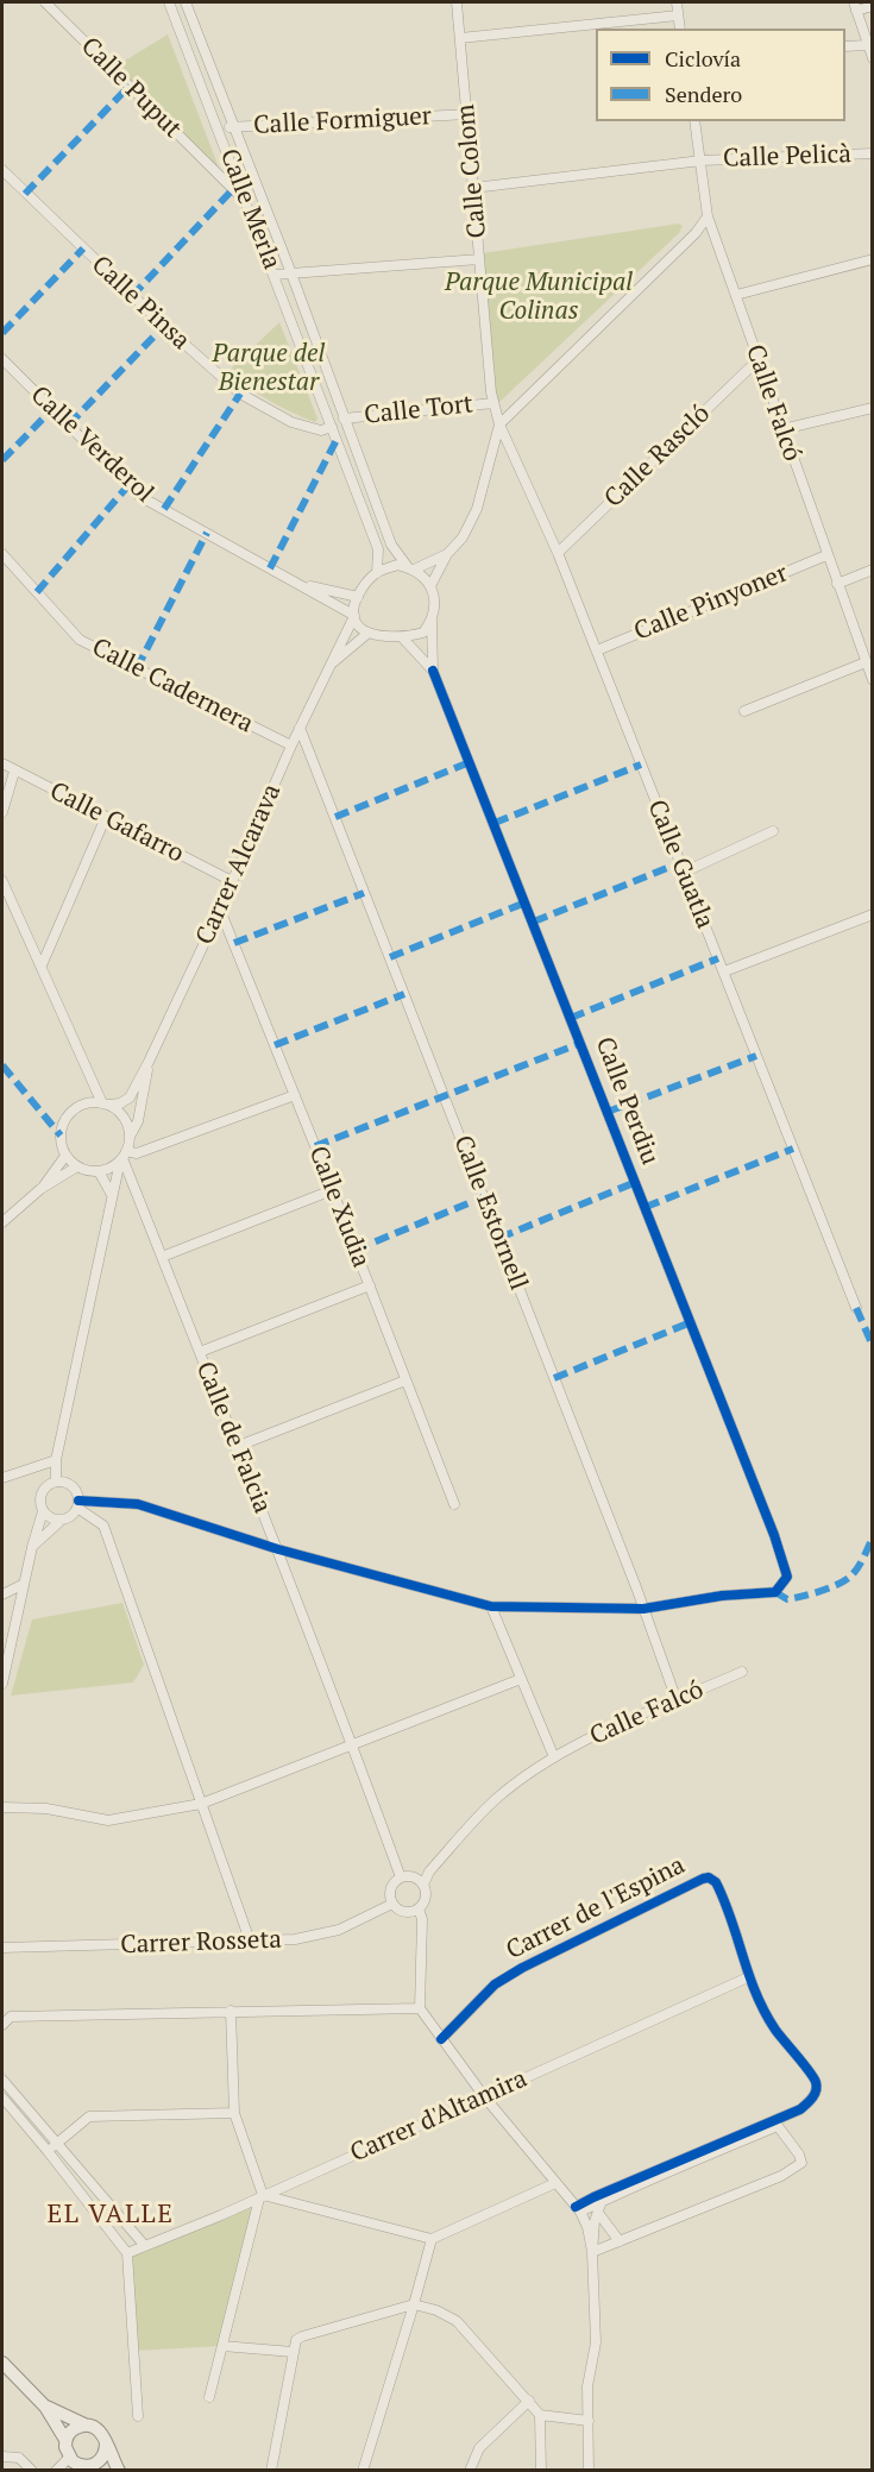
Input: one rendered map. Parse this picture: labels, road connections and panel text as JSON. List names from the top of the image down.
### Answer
{
  "streets": {
    "street": [
      "Calle Puput",
      "Calle Formiguer",
      "Calle Pelicà",
      "Calle Colom",
      "Calle Merla",
      "Calle Pinsa",
      "Calle Falcó",
      "Calle Tort",
      "Calle Verderol",
      "Calle Rascló",
      "Calle Pinyoner",
      "Calle Cadernera",
      "Calle Gafarro",
      "Carrer Alcarava",
      "Calle Guatla",
      "Calle Perdiu",
      "Calle Xudia",
      "Calle Estornell",
      "Calle de Falcia",
      "Carrer de l'Espina",
      "Carrer Rosseta",
      "Carrer d'Altamira"
    ]
  },
  "crossings": [
    ["Calle Puput", "Calle Merla"],
    ["Calle Formiguer", "Calle Colom"],
    ["Calle Formiguer", "Calle Merla"],
    ["Calle Pelicà", "Calle Colom"],
    ["Calle Pelicà", "Calle Falcó"],
    ["Calle Colom", "Calle Tort"],
    ["Calle Colom", "Calle Guatla"],
    ["Calle Merla", "Calle Pinsa"],
    ["Calle Merla", "Calle Tort"],
    ["Calle Merla", "Calle Verderol"],
    ["Calle Merla", "Carrer Alcarava"],
    ["Calle Merla", "Calle Perdiu"],
    ["Calle Falcó", "Calle Rascló"],
    ["Calle Falcó", "Calle Pinyoner"],
    ["Calle Falcó", "Calle Estornell"],
    ["Calle Verderol", "Carrer Alcarava"],
    ["Calle Verderol", "Calle Perdiu"],
    ["Calle Rascló", "Calle Guatla"],
    ["Calle Pinyoner", "Calle Guatla"],
    ["Calle Cadernera", "Carrer Alcarava"],
    ["Calle Gafarro", "Carrer Alcarava"],
    ["Carrer Alcarava", "Calle Perdiu"],
    ["Carrer Alcarava", "Calle Xudia"],
    ["Carrer Alcarava", "Calle Estornell"],
    ["Carrer Alcarava", "Calle de Falcia"],
    ["Calle Perdiu", "Calle Estornell"],
    ["Calle de Falcia", "Carrer Rosseta"],
    ["Carrer de l'Espina", "Carrer d'Altamira"]
  ],
  "districts": ["EL VALLE"],
  "parks": ["Parque Municipal Colinas", "Parque del Bienestar"],
  "legend": ["Ciclovía", "Sendero"]
}
